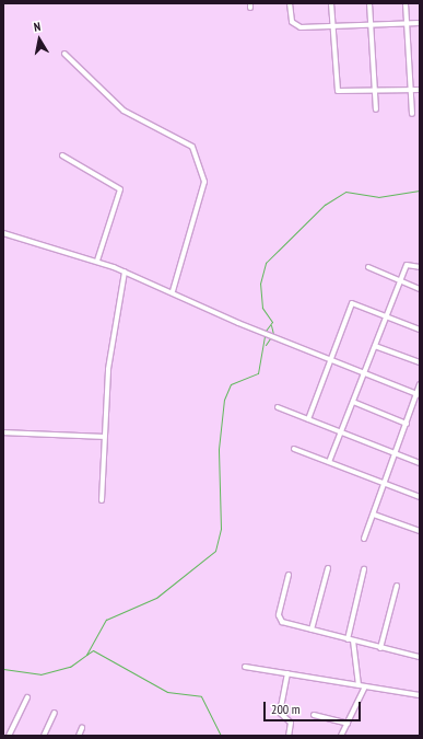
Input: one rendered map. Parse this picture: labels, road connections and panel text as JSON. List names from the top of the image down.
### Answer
{
  "scale_bar": "200 m",
  "north": "top"
}
